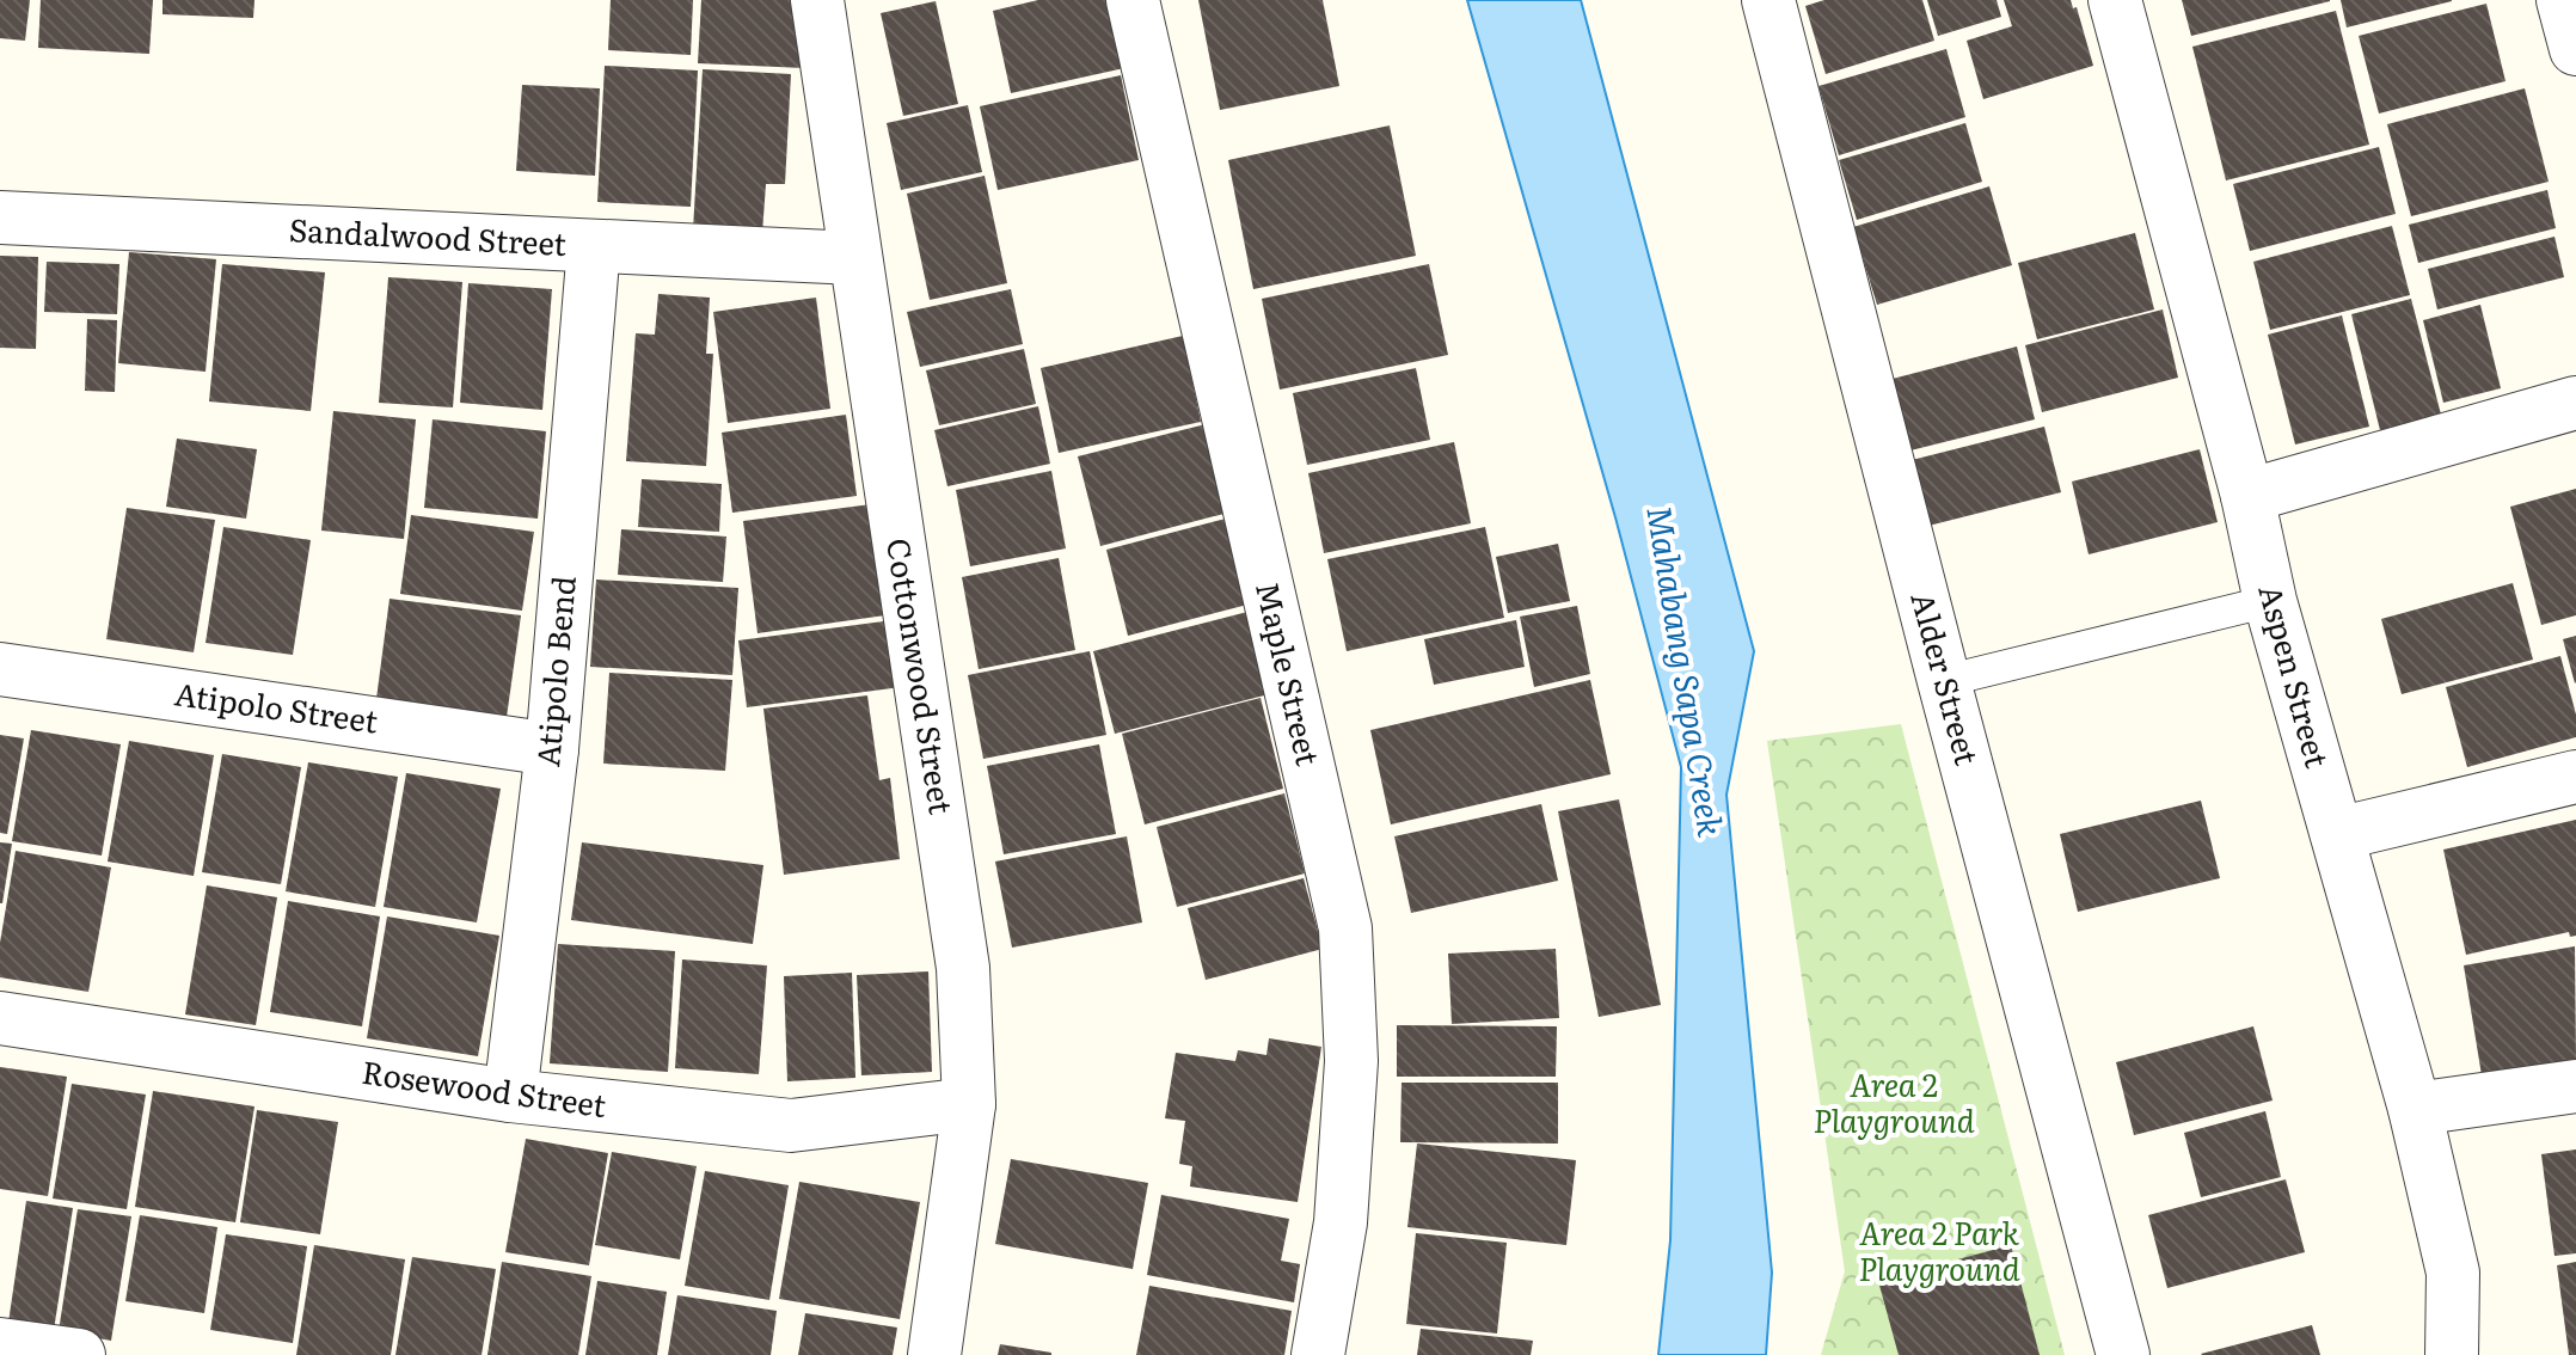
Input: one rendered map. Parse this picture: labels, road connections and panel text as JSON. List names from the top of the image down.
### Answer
{
  "streets": {
    "street": [
      "Sandalwood Street",
      "Atipolo Bend",
      "Maple Street",
      "Cottonwood Street",
      "Aspen Street",
      "Alder Street",
      "Atipolo Street",
      "Rosewood Street"
    ]
  },
  "crossings": [
    ["Sandalwood Street", "Atipolo Bend"],
    ["Sandalwood Street", "Cottonwood Street"],
    ["Atipolo Bend", "Atipolo Street"],
    ["Atipolo Bend", "Rosewood Street"],
    ["Cottonwood Street", "Rosewood Street"]
  ],
  "water": ["Mahabang Sapa Creek"],
  "parks": ["Area 2 Playground", "Area 2 Park Playground"]
}
